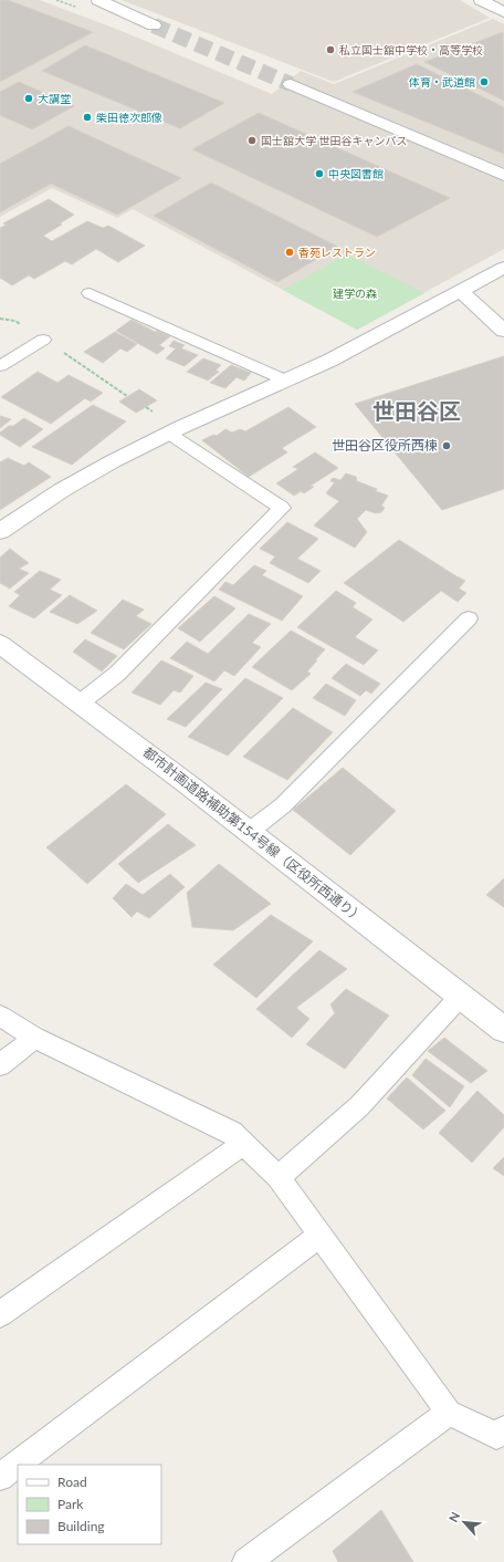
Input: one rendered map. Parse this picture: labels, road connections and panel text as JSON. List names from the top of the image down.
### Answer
{
  "streets": {
    "street": ["都市計画道路補助第154号線（区役所西通り）"]
  },
  "districts": ["世田谷区"],
  "parks": ["建学の森"],
  "places": [
    "私立国士舘中学校・高等学校",
    "体育・武道館",
    "大講堂",
    "柴田徳次郎像",
    "国士舘大学 世田谷キャンパス",
    "中央図書館",
    "香苑レストラン",
    "世田谷区役所西棟"
  ],
  "legend": ["Road", "Park", "Building"],
  "north": "top left"
}
